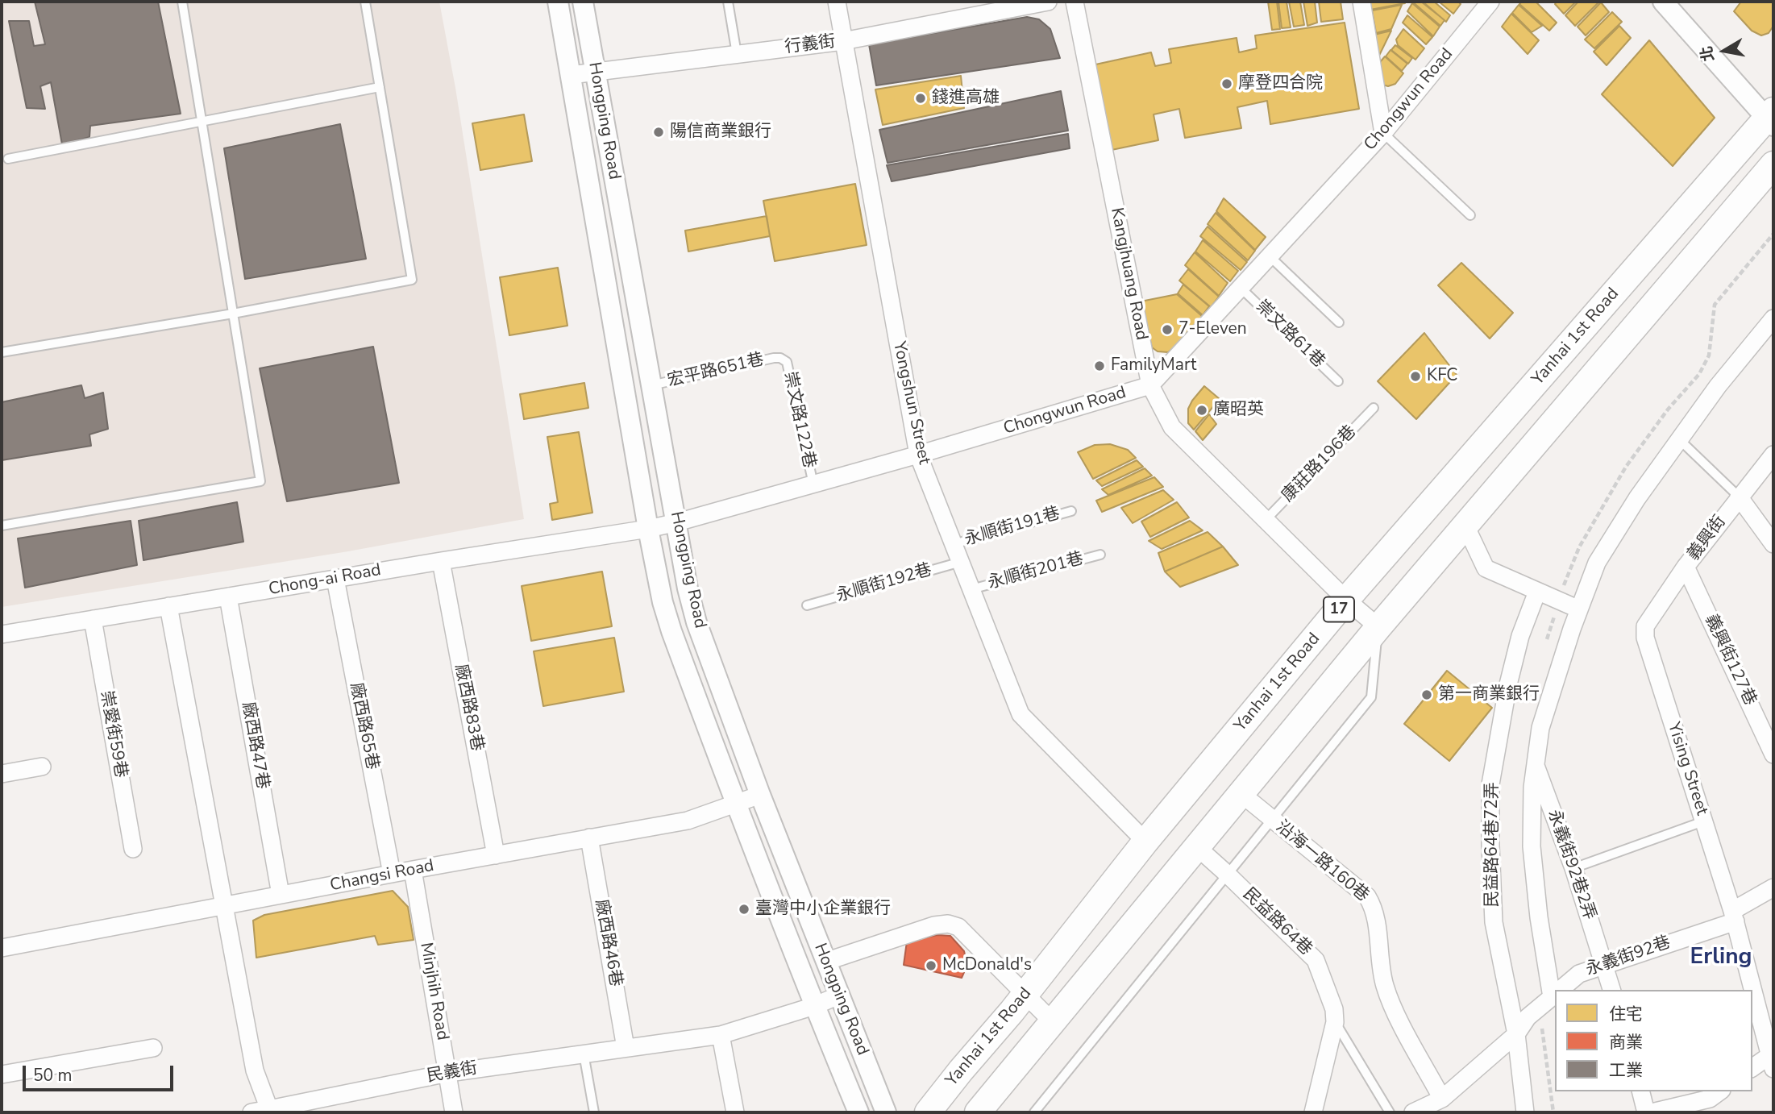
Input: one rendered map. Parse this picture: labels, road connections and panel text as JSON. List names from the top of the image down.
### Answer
{
  "streets": {
    "main road": ["Yanhai 1st Road", "17"],
    "street": [
      "行義街",
      "Chongwun Road",
      "Hongping Road",
      "Kangjhuang Road",
      "Yongshun Street",
      "義興街",
      "Chong-ai Road",
      "義興街127巷",
      "廠西路83巷",
      "廠西路65巷",
      "崇愛街59巷",
      "廠西路47巷",
      "Yising Street",
      "民益路64巷72弄",
      "沿海一路160巷",
      "永義街92巷2弄",
      "Changsi Road",
      "民益路64巷",
      "廠西路46巷",
      "永義街92巷",
      "Minjhih Road",
      "民義街"
    ],
    "lane": [
      "崇文路61巷",
      "宏平路651巷",
      "崇文路122巷",
      "康莊路196巷",
      "永順街191巷",
      "永順街201巷",
      "永順街192巷"
    ]
  },
  "crossings": [
    ["行義街", "Hongping Road"],
    ["行義街", "Yongshun Street"],
    ["Chongwun Road", "Hongping Road"],
    ["Chongwun Road", "Kangjhuang Road"],
    ["Chongwun Road", "崇文路61巷"],
    ["Chongwun Road", "Yongshun Street"],
    ["Chongwun Road", "崇文路122巷"],
    ["Chongwun Road", "Chong-ai Road"],
    ["Hongping Road", "宏平路651巷"],
    ["Hongping Road", "Chong-ai Road"],
    ["Hongping Road", "Changsi Road"],
    ["Hongping Road", "民義街"],
    ["Kangjhuang Road", "Yanhai 1st Road"],
    ["Kangjhuang Road", "康莊路196巷"],
    ["Kangjhuang Road", "17"],
    ["Yanhai 1st Road", "Yongshun Street"],
    ["宏平路651巷", "崇文路122巷"],
    ["Yongshun Street", "永順街191巷"],
    ["Yongshun Street", "永順街201巷"],
    ["Yongshun Street", "永順街192巷"],
    ["義興街", "義興街127巷"],
    ["義興街", "Yising Street"],
    ["Chong-ai Road", "廠西路83巷"],
    ["Chong-ai Road", "廠西路65巷"],
    ["Chong-ai Road", "崇愛街59巷"],
    ["Chong-ai Road", "廠西路47巷"],
    ["17", "沿海一路160巷"],
    ["17", "民益路64巷"],
    ["廠西路83巷", "Changsi Road"],
    ["廠西路65巷", "Changsi Road"],
    ["廠西路47巷", "Changsi Road"],
    ["Yising Street", "永義街92巷"],
    ["永義街92巷2弄", "永義街92巷"],
    ["Changsi Road", "廠西路46巷"],
    ["Changsi Road", "Minjhih Road"],
    ["廠西路46巷", "民義街"],
    ["Minjhih Road", "民義街"]
  ],
  "districts": ["Erling"],
  "places": [
    "摩登四合院",
    "錢進高雄",
    "陽信商業銀行",
    "7-Eleven",
    "FamilyMart",
    "KFC",
    "廣昭英",
    "第一商業銀行",
    "臺灣中小企業銀行",
    "McDonald's"
  ],
  "legend": ["住宅", "商業", "工業"],
  "scale_bar": "50 m",
  "north": "left"
}
